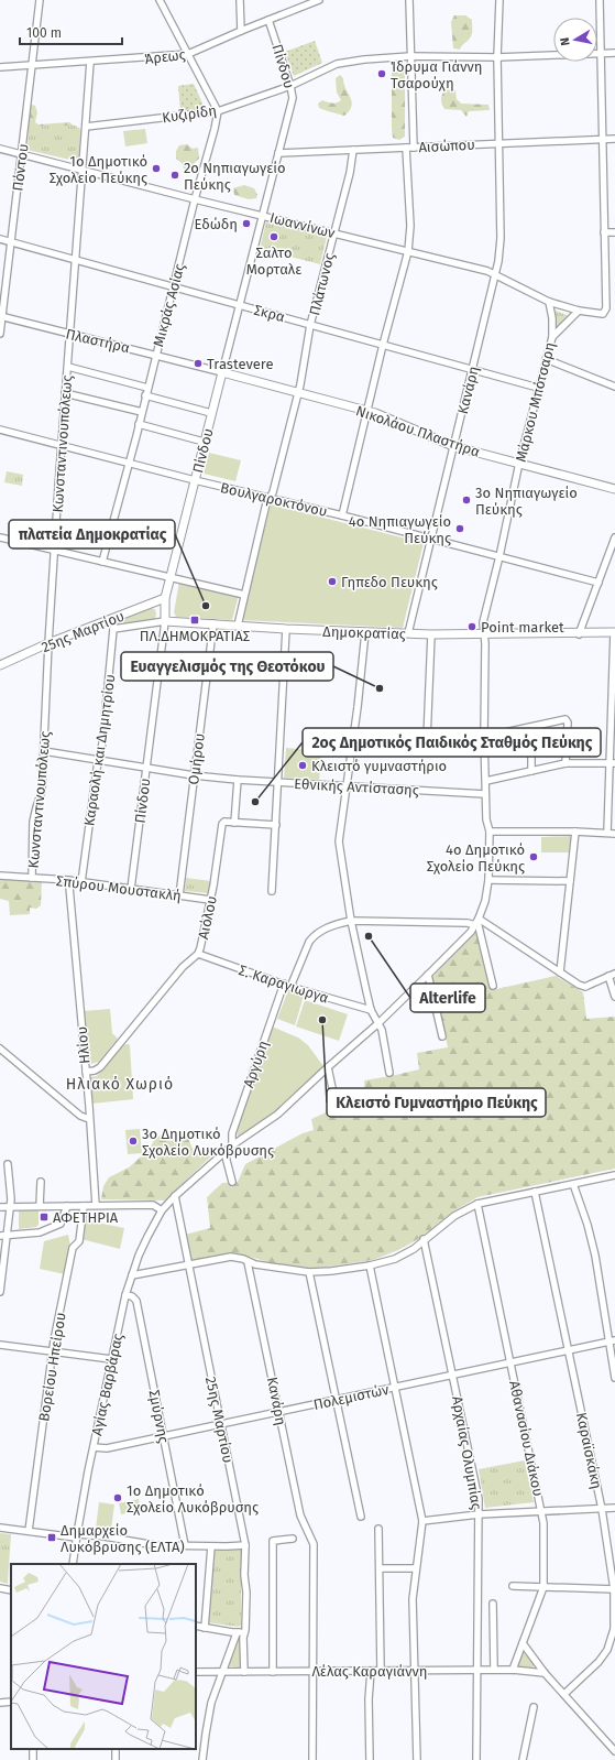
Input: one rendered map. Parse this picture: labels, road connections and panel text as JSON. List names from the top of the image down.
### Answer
{
  "streets": {
    "street": [
      "Άρεως",
      "Πίνδου",
      "Κυζιρίδη",
      "Αισώπου",
      "Πόντου",
      "Ιωαννίνων",
      "Πλάτωνος",
      "Μικράς Ασίας",
      "Σκρα",
      "Πλαστήρα",
      "Κανάρη",
      "Μάρκου Μπότσαρη",
      "Νικολάου Πλαστήρα",
      "Κωνσταντινουπόλεως",
      "Βουλγαροκτόνου",
      "25ης Μαρτίου",
      "Δημοκρατίας",
      "Καραολή και Δημητρίου",
      "Ομήρου",
      "Εθνικής Αντίστασης",
      "Σπύρου Μουστακλή",
      "Αιόλου",
      "Σ. Καραγιωργα",
      "Ηλίου",
      "Αργύρη",
      "Βορείου Ηπείρου",
      "Αγίας Βαρβάρας",
      "Πολεμιστών",
      "Σμύρνης",
      "Αθανασίου Διάκου",
      "Καραϊσκάκη",
      "Αρχαίας Ολυμπίας",
      "Λέλας Καραγιάννη"
    ]
  },
  "crossings": [
    ["Άρεως", "Πίνδου"],
    ["Άρεως", "Πόντου"],
    ["Άρεως", "Κωνσταντινουπόλεως"],
    ["Πίνδου", "Κυζιρίδη"],
    ["Πίνδου", "Αισώπου"],
    ["Πίνδου", "Ιωαννίνων"],
    ["Πίνδου", "Σκρα"],
    ["Πίνδου", "Πλαστήρα"],
    ["Πίνδου", "Νικολάου Πλαστήρα"],
    ["Πίνδου", "Βουλγαροκτόνου"],
    ["Πίνδου", "25ης Μαρτίου"],
    ["Πίνδου", "Δημοκρατίας"],
    ["Πίνδου", "Εθνικής Αντίστασης"],
    ["Πίνδου", "Σπύρου Μουστακλή"],
    ["Κυζιρίδη", "Μικράς Ασίας"],
    ["Κυζιρίδη", "Κανάρη"],
    ["Κυζιρίδη", "Κωνσταντινουπόλεως"],
    ["Αισώπου", "Πλάτωνος"],
    ["Αισώπου", "Κανάρη"],
    ["Πόντου", "Ιωαννίνων"],
    ["Πόντου", "Σκρα"],
    ["Πόντου", "Πλαστήρα"],
    ["Ιωαννίνων", "Πλάτωνος"],
    ["Ιωαννίνων", "Μικράς Ασίας"],
    ["Ιωαννίνων", "Κανάρη"],
    ["Ιωαννίνων", "Μάρκου Μπότσαρη"],
    ["Ιωαννίνων", "Κωνσταντινουπόλεως"],
    ["Πλάτωνος", "Σκρα"],
    ["Πλάτωνος", "Νικολάου Πλαστήρα"],
    ["Πλάτωνος", "Βουλγαροκτόνου"],
    ["Μικράς Ασίας", "Σκρα"],
    ["Μικράς Ασίας", "Πλαστήρα"],
    ["Μικράς Ασίας", "Βουλγαροκτόνου"],
    ["Σκρα", "Κανάρη"],
    ["Σκρα", "Μάρκου Μπότσαρη"],
    ["Σκρα", "Κωνσταντινουπόλεως"],
    ["Πλαστήρα", "Νικολάου Πλαστήρα"],
    ["Πλαστήρα", "Κωνσταντινουπόλεως"],
    ["Κανάρη", "Νικολάου Πλαστήρα"],
    ["Κανάρη", "Βουλγαροκτόνου"],
    ["Κανάρη", "Δημοκρατίας"],
    ["Κανάρη", "Πολεμιστών"],
    ["Κανάρη", "Λέλας Καραγιάννη"],
    ["Μάρκου Μπότσαρη", "Νικολάου Πλαστήρα"],
    ["Μάρκου Μπότσαρη", "Βουλγαροκτόνου"],
    ["Μάρκου Μπότσαρη", "Δημοκρατίας"],
    ["Μάρκου Μπότσαρη", "Εθνικής Αντίστασης"],
    ["Μάρκου Μπότσαρη", "Αγίας Βαρβάρας"],
    ["Κωνσταντινουπόλεως", "Βουλγαροκτόνου"],
    ["Κωνσταντινουπόλεως", "25ης Μαρτίου"],
    ["Κωνσταντινουπόλεως", "Εθνικής Αντίστασης"],
    ["Κωνσταντινουπόλεως", "Σπύρου Μουστακλή"],
    ["25ης Μαρτίου", "Καραολή και Δημητρίου"],
    ["25ης Μαρτίου", "Αγίας Βαρβάρας"],
    ["25ης Μαρτίου", "Πολεμιστών"],
    ["25ης Μαρτίου", "Λέλας Καραγιάννη"],
    ["Δημοκρατίας", "Καραολή και Δημητρίου"],
    ["Δημοκρατίας", "Ομήρου"],
    ["Καραολή και Δημητρίου", "Εθνικής Αντίστασης"],
    ["Καραολή και Δημητρίου", "Σπύρου Μουστακλή"],
    ["Ομήρου", "Εθνικής Αντίστασης"],
    ["Ομήρου", "Σπύρου Μουστακλή"],
    ["Σπύρου Μουστακλή", "Αιόλου"],
    ["Αιόλου", "Σ. Καραγιωργα"],
    ["Αιόλου", "Ηλίου"],
    ["Σ. Καραγιωργα", "Αργύρη"],
    ["Αργύρη", "Αγίας Βαρβάρας"],
    ["Αγίας Βαρβάρας", "Πολεμιστών"],
    ["Αγίας Βαρβάρας", "Σμύρνης"],
    ["Πολεμιστών", "Σμύρνης"],
    ["Πολεμιστών", "Αθανασίου Διάκου"],
    ["Πολεμιστών", "Καραϊσκάκη"],
    ["Πολεμιστών", "Αρχαίας Ολυμπίας"],
    ["Αθανασίου Διάκου", "Λέλας Καραγιάννη"],
    ["Αρχαίας Ολυμπίας", "Λέλας Καραγιάννη"]
  ],
  "districts": ["Ηλιακό Χωριό"],
  "places": {
    "other": [
      "Ίδρυμα Γιάννη Τσαρούχη",
      "1ο Δημοτικό Σχολείο Πεύκης",
      "2ο Νηπιαγωγείο Πεύκης",
      "Εδώδη",
      "Σαλτο Μορταλε",
      "Trastevere",
      "3ο Νηπιαγωγείο Πεύκης",
      "4ο Νηπιαγωγείο Πεύκης",
      "Γηπεδο Πευκης",
      "πλατεία Δημοκρατίας",
      "Point market",
      "Ευαγγελισμός της Θεοτόκου",
      "Κλειστό γυμναστήριο",
      "2ος Δημοτικός Παιδικός Σταθμός Πεύκης",
      "4o Δημοτικό Σχολείο Πεύκης",
      "Alterlife",
      "Κλειστό Γυμναστήριο Πεύκης",
      "3ο Δημοτικό Σχολείο Λυκόβρυσης",
      "1ο Δημοτικό Σχολείο Λυκόβρυσης"
    ],
    "transit": ["ΠΛ.ΔΗΜΟΚΡΑΤΙΑΣ", "ΑΦΕΤΗΡΙΑ", "Δημαρχείο Λυκόβρυσης (ΕΛΤΑ)"]
  },
  "scale_bar": "100 m",
  "north": "left"
}
